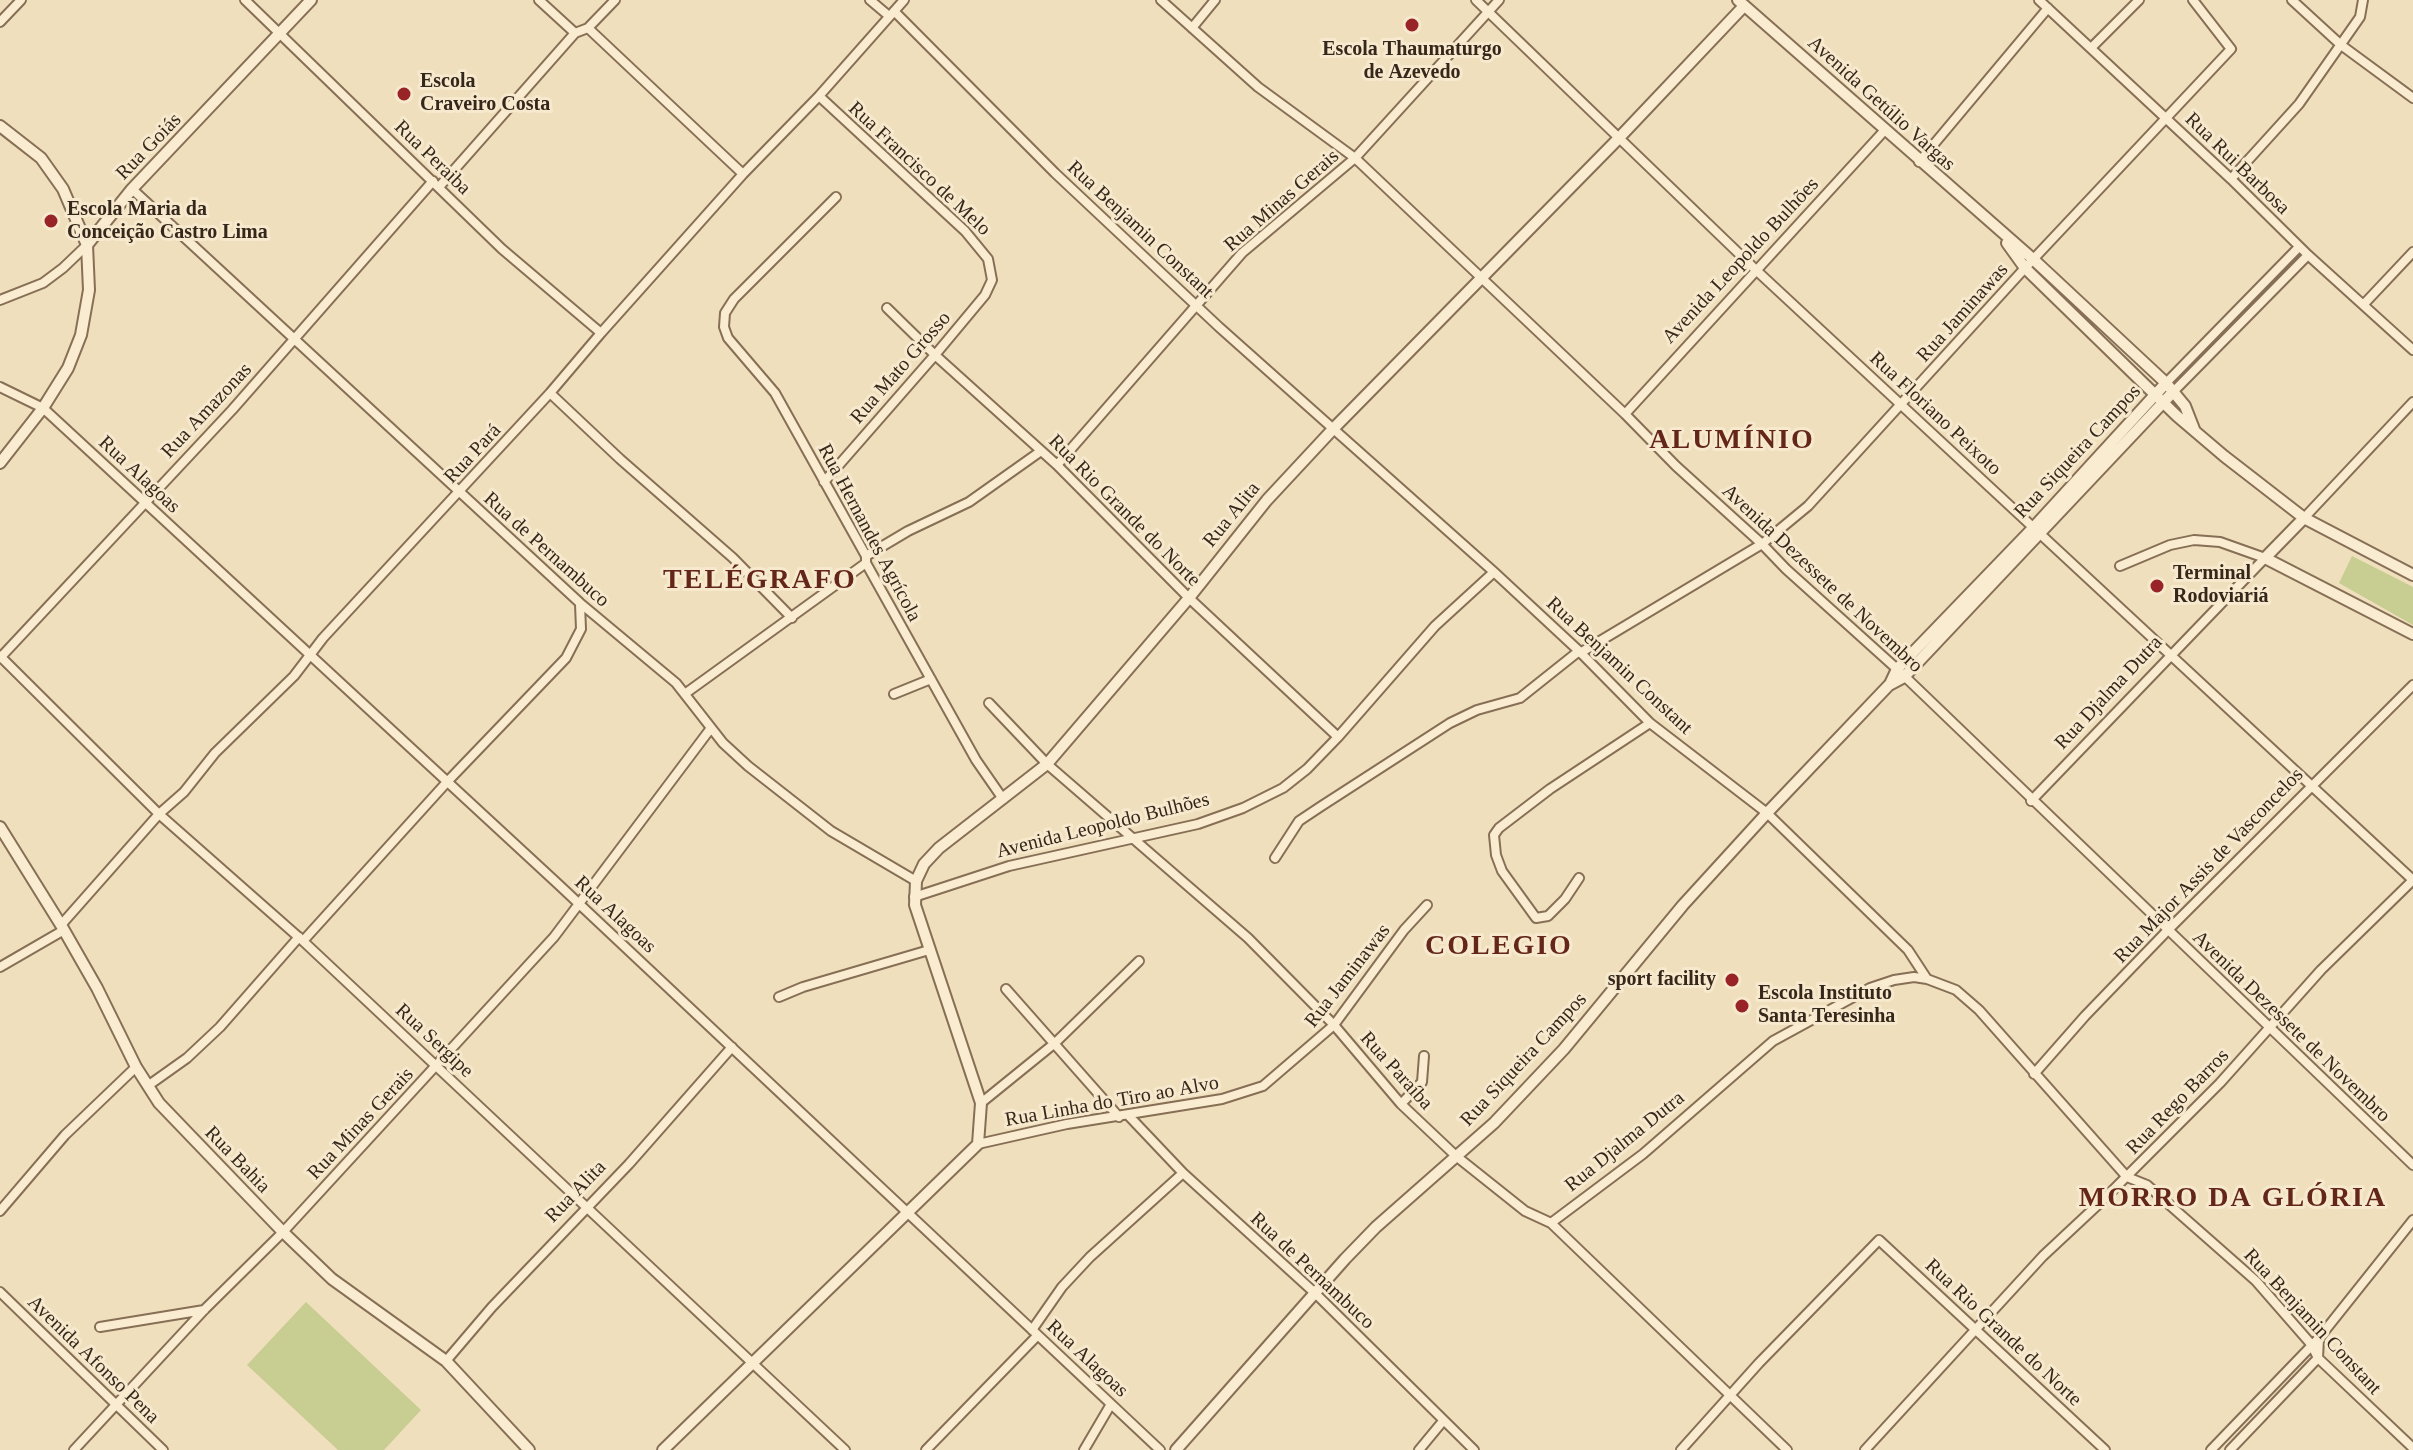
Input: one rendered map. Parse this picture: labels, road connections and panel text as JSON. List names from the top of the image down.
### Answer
{
  "streets": {
    "street": [
      "Avenida Getúlio Vargas",
      "Rua Goiás",
      "Rua Peraiba",
      "Rua Rui Barbosa",
      "Rua Francisco de Melo",
      "Rua Minas Gerais",
      "Rua Benjamin Constant",
      "Avenida Leopoldo Bulhões",
      "Rua Jaminawas",
      "Rua Mato Grosso",
      "Rua Amazonas",
      "Rua Floriano Peixoto",
      "Rua Siqueira Campos",
      "Rua Pará",
      "Rua Alagoas",
      "Rua Rio Grande do Norte",
      "Rua Alita",
      "Rua Hernandes Agrícola",
      "Rua de Pernambuco",
      "Avenida Dezessete de Novembro",
      "Rua Djalma Dutra",
      "Rua Major Assis de Vasconcelos",
      "Rua Sergipe",
      "Rua Paraíba",
      "Rua Linha do Tiro ao Alvo",
      "Rua Rego Barros",
      "Rua Bahia",
      "Avenida Afonso Pena"
    ]
  },
  "crossings": [
    ["Avenida Getúlio Vargas", "Avenida Leopoldo Bulhões"],
    ["Avenida Getúlio Vargas", "Rua Jaminawas"],
    ["Avenida Getúlio Vargas", "Rua Siqueira Campos"],
    ["Avenida Getúlio Vargas", "Rua Alita"],
    ["Avenida Getúlio Vargas", "Rua Djalma Dutra"],
    ["Rua Goiás", "Rua Peraiba"],
    ["Rua Goiás", "Rua de Pernambuco"],
    ["Rua Peraiba", "Rua Amazonas"],
    ["Rua Peraiba", "Rua Pará"],
    ["Rua Rui Barbosa", "Rua Jaminawas"],
    ["Rua Rui Barbosa", "Rua Siqueira Campos"],
    ["Rua Francisco de Melo", "Rua Mato Grosso"],
    ["Rua Francisco de Melo", "Rua Pará"],
    ["Rua Minas Gerais", "Rua Benjamin Constant"],
    ["Rua Minas Gerais", "Rua Floriano Peixoto"],
    ["Rua Minas Gerais", "Rua Alagoas"],
    ["Rua Minas Gerais", "Rua Rio Grande do Norte"],
    ["Rua Minas Gerais", "Rua de Pernambuco"],
    ["Rua Minas Gerais", "Avenida Dezessete de Novembro"],
    ["Rua Minas Gerais", "Rua Sergipe"],
    ["Rua Minas Gerais", "Rua Bahia"],
    ["Rua Minas Gerais", "Avenida Afonso Pena"],
    ["Rua Benjamin Constant", "Avenida Leopoldo Bulhões"],
    ["Rua Benjamin Constant", "Rua Jaminawas"],
    ["Rua Benjamin Constant", "Rua Siqueira Campos"],
    ["Rua Benjamin Constant", "Rua Pará"],
    ["Rua Benjamin Constant", "Rua Alita"],
    ["Rua Benjamin Constant", "Rua Djalma Dutra"],
    ["Rua Benjamin Constant", "Rua Major Assis de Vasconcelos"],
    ["Rua Benjamin Constant", "Rua Rego Barros"],
    ["Avenida Leopoldo Bulhões", "Rua Floriano Peixoto"],
    ["Avenida Leopoldo Bulhões", "Rua Rio Grande do Norte"],
    ["Avenida Leopoldo Bulhões", "Rua Alita"],
    ["Avenida Leopoldo Bulhões", "Avenida Dezessete de Novembro"],
    ["Avenida Leopoldo Bulhões", "Rua Paraíba"],
    ["Rua Jaminawas", "Rua Floriano Peixoto"],
    ["Rua Jaminawas", "Avenida Dezessete de Novembro"],
    ["Rua Jaminawas", "Rua Paraíba"],
    ["Rua Jaminawas", "Rua Linha do Tiro ao Alvo"],
    ["Rua Mato Grosso", "Rua Rio Grande do Norte"],
    ["Rua Mato Grosso", "Rua Hernandes Agrícola"],
    ["Rua Amazonas", "Rua Alagoas"],
    ["Rua Amazonas", "Rua de Pernambuco"],
    ["Rua Amazonas", "Rua Sergipe"],
    ["Rua Floriano Peixoto", "Rua Siqueira Campos"],
    ["Rua Floriano Peixoto", "Rua Alita"],
    ["Rua Floriano Peixoto", "Rua Djalma Dutra"],
    ["Rua Floriano Peixoto", "Rua Major Assis de Vasconcelos"],
    ["Rua Floriano Peixoto", "Rua Rego Barros"],
    ["Rua Siqueira Campos", "Rua de Pernambuco"],
    ["Rua Siqueira Campos", "Avenida Dezessete de Novembro"],
    ["Rua Siqueira Campos", "Rua Paraíba"],
    ["Rua Pará", "Rua Alagoas"],
    ["Rua Pará", "Rua de Pernambuco"],
    ["Rua Pará", "Rua Sergipe"],
    ["Rua Pará", "Rua Bahia"],
    ["Rua Alagoas", "Rua Alita"],
    ["Rua Rio Grande do Norte", "Rua Alita"],
    ["Rua Rio Grande do Norte", "Rua Paraíba"],
    ["Rua Rio Grande do Norte", "Rua Rego Barros"],
    ["Rua Alita", "Rua Hernandes Agrícola"],
    ["Rua Alita", "Rua de Pernambuco"],
    ["Rua Alita", "Avenida Dezessete de Novembro"],
    ["Rua Alita", "Rua Sergipe"],
    ["Rua Alita", "Rua Paraíba"],
    ["Rua Alita", "Rua Bahia"],
    ["Rua de Pernambuco", "Rua Linha do Tiro ao Alvo"],
    ["Avenida Dezessete de Novembro", "Rua Djalma Dutra"],
    ["Avenida Dezessete de Novembro", "Rua Major Assis de Vasconcelos"],
    ["Avenida Dezessete de Novembro", "Rua Rego Barros"],
    ["Rua Djalma Dutra", "Rua Paraíba"]
  ],
  "districts": [
    "ALUMÍNIO",
    "TELÉGRAFO",
    "COLEGIO",
    "MORRO DA GLÓRIA"
  ],
  "places": [
    "Escola Thaumaturgo de Azevedo",
    "Escola Craveiro Costa",
    "Escola Maria da Conceição Castro Lima",
    "Terminal Rodoviariá",
    "sport facility",
    "Escola Instituto Santa Teresinha"
  ]
}
